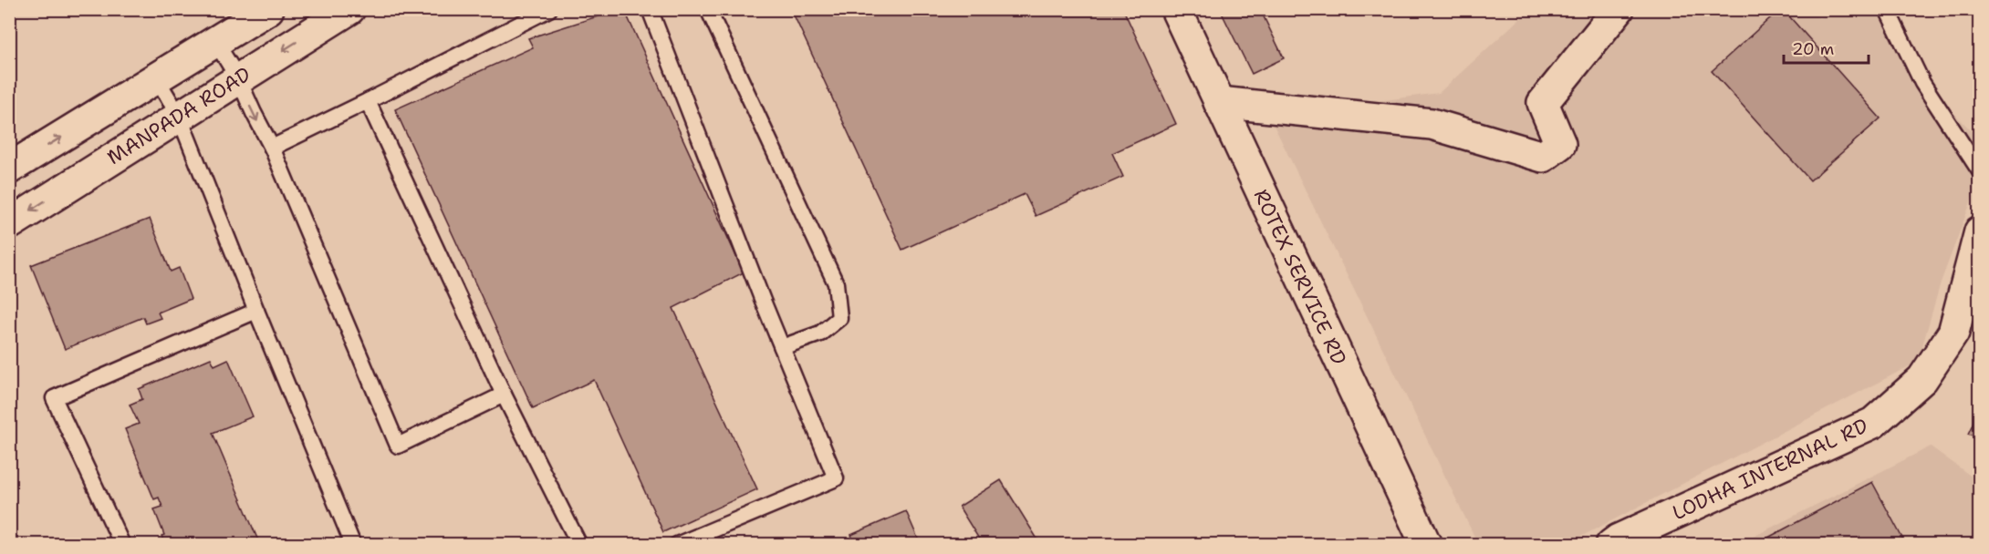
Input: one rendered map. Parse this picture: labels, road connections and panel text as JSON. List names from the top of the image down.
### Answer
{
  "streets": {
    "street": ["MANPADA ROAD", "ROTEX SERVICE RD", "LODHA INTERNAL RD"]
  },
  "scale_bar": "20 m"
}
